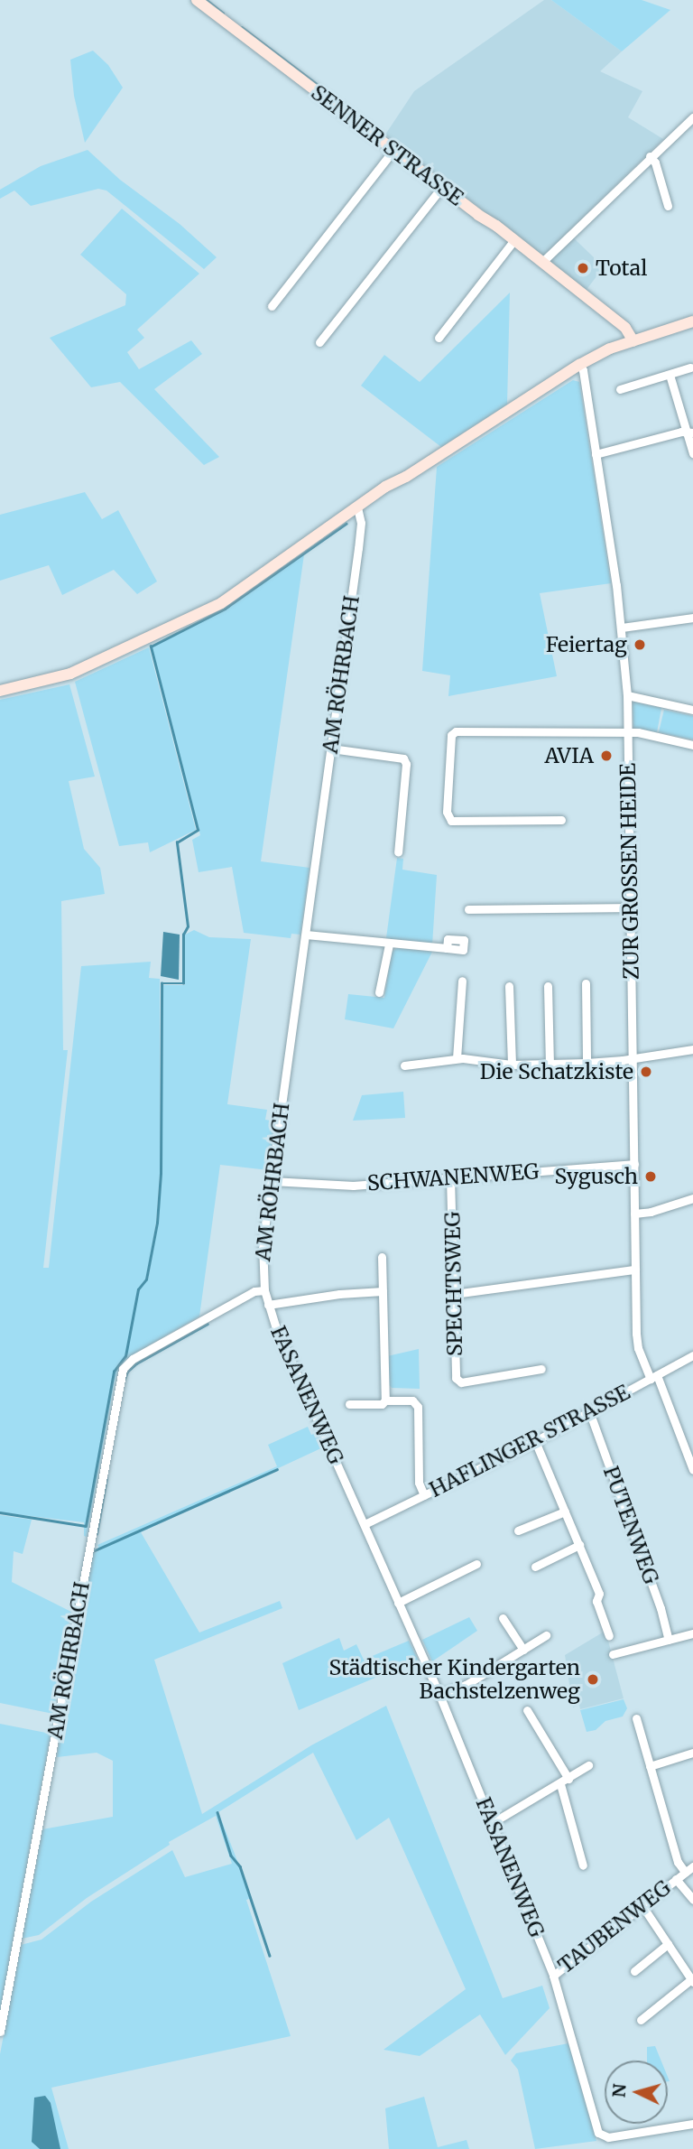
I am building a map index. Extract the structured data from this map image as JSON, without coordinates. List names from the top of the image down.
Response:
{
  "streets": {
    "main road": ["SENNER STRASSE"],
    "street": [
      "AM RÖHRBACH",
      "ZUR GROSSEN HEIDE",
      "SCHWANENWEG",
      "SPECHTSWEG",
      "FASANENWEG",
      "HAFLINGER STRASSE",
      "PUTENWEG",
      "TAUBENWEG"
    ]
  },
  "crossings": [
    ["AM RÖHRBACH", "SCHWANENWEG"],
    ["AM RÖHRBACH", "FASANENWEG"],
    ["ZUR GROSSEN HEIDE", "SCHWANENWEG"],
    ["ZUR GROSSEN HEIDE", "HAFLINGER STRASSE"],
    ["SCHWANENWEG", "SPECHTSWEG"],
    ["FASANENWEG", "HAFLINGER STRASSE"],
    ["FASANENWEG", "TAUBENWEG"],
    ["HAFLINGER STRASSE", "PUTENWEG"]
  ],
  "places": [
    "Total",
    "Feiertag",
    "AVIA",
    "Die Schatzkiste",
    "Sygusch",
    "Städtischer Kindergarten Bachstelzenweg"
  ],
  "north": "left"
}
